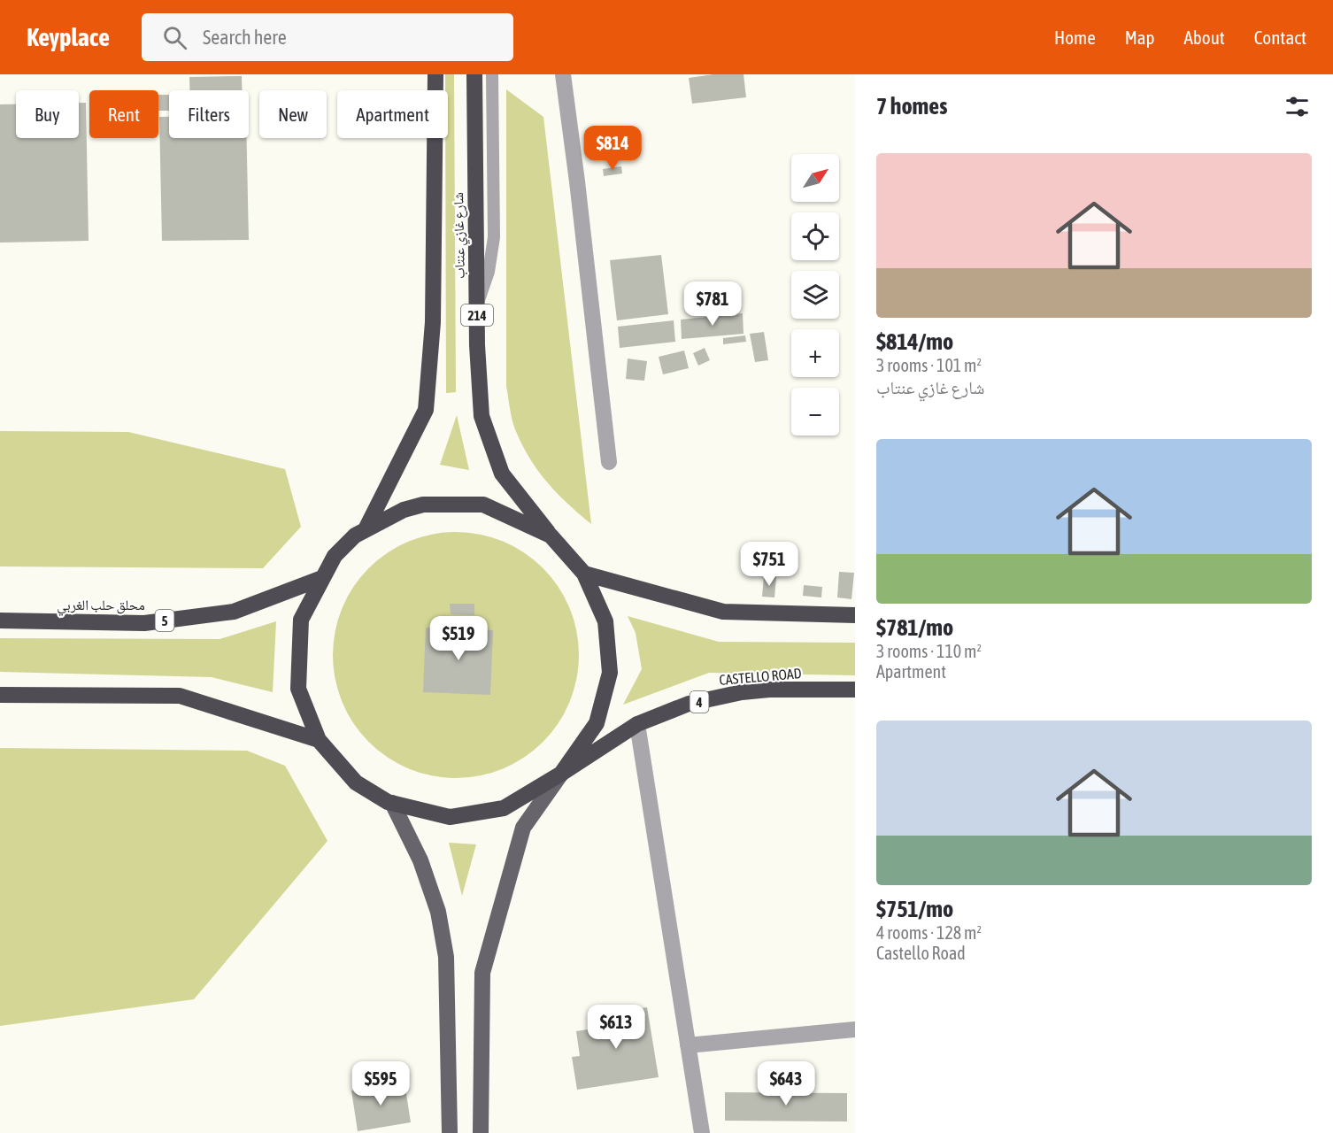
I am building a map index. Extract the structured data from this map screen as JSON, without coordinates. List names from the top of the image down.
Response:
{
  "streets": {
    "highway": [
      "شارع غازي عنتاب",
      "214",
      "محلق حلب الغربي",
      "5",
      "CASTELLO ROAD",
      "4"
    ]
  },
  "crossings": [
    ["شارع غازي عنتاب", "CASTELLO ROAD"]
  ],
  "north": "top right",
  "page": {
    "header": "Keyplace",
    "search": "Search here",
    "nav": [
      "Home",
      "Map",
      "About",
      "Contact"
    ],
    "heading": "7 homes",
    "chip": [
      "Buy",
      "Rent",
      "Filters",
      "New",
      "Apartment"
    ],
    "price": [
      "$814",
      "$781",
      "$751",
      "$519",
      "$613",
      "$595",
      "$643"
    ],
    "list": [
      {
        "name": "$814/mo",
        "note": "3 rooms · 101 m² · شارع غازي عنتاب"
      },
      {
        "name": "$781/mo",
        "note": "3 rooms · 110 m² · Apartment"
      },
      {
        "name": "$751/mo",
        "note": "4 rooms · 128 m² · Castello Road"
      }
    ],
    "map_buttons": ["+", "−"]
  }
}
